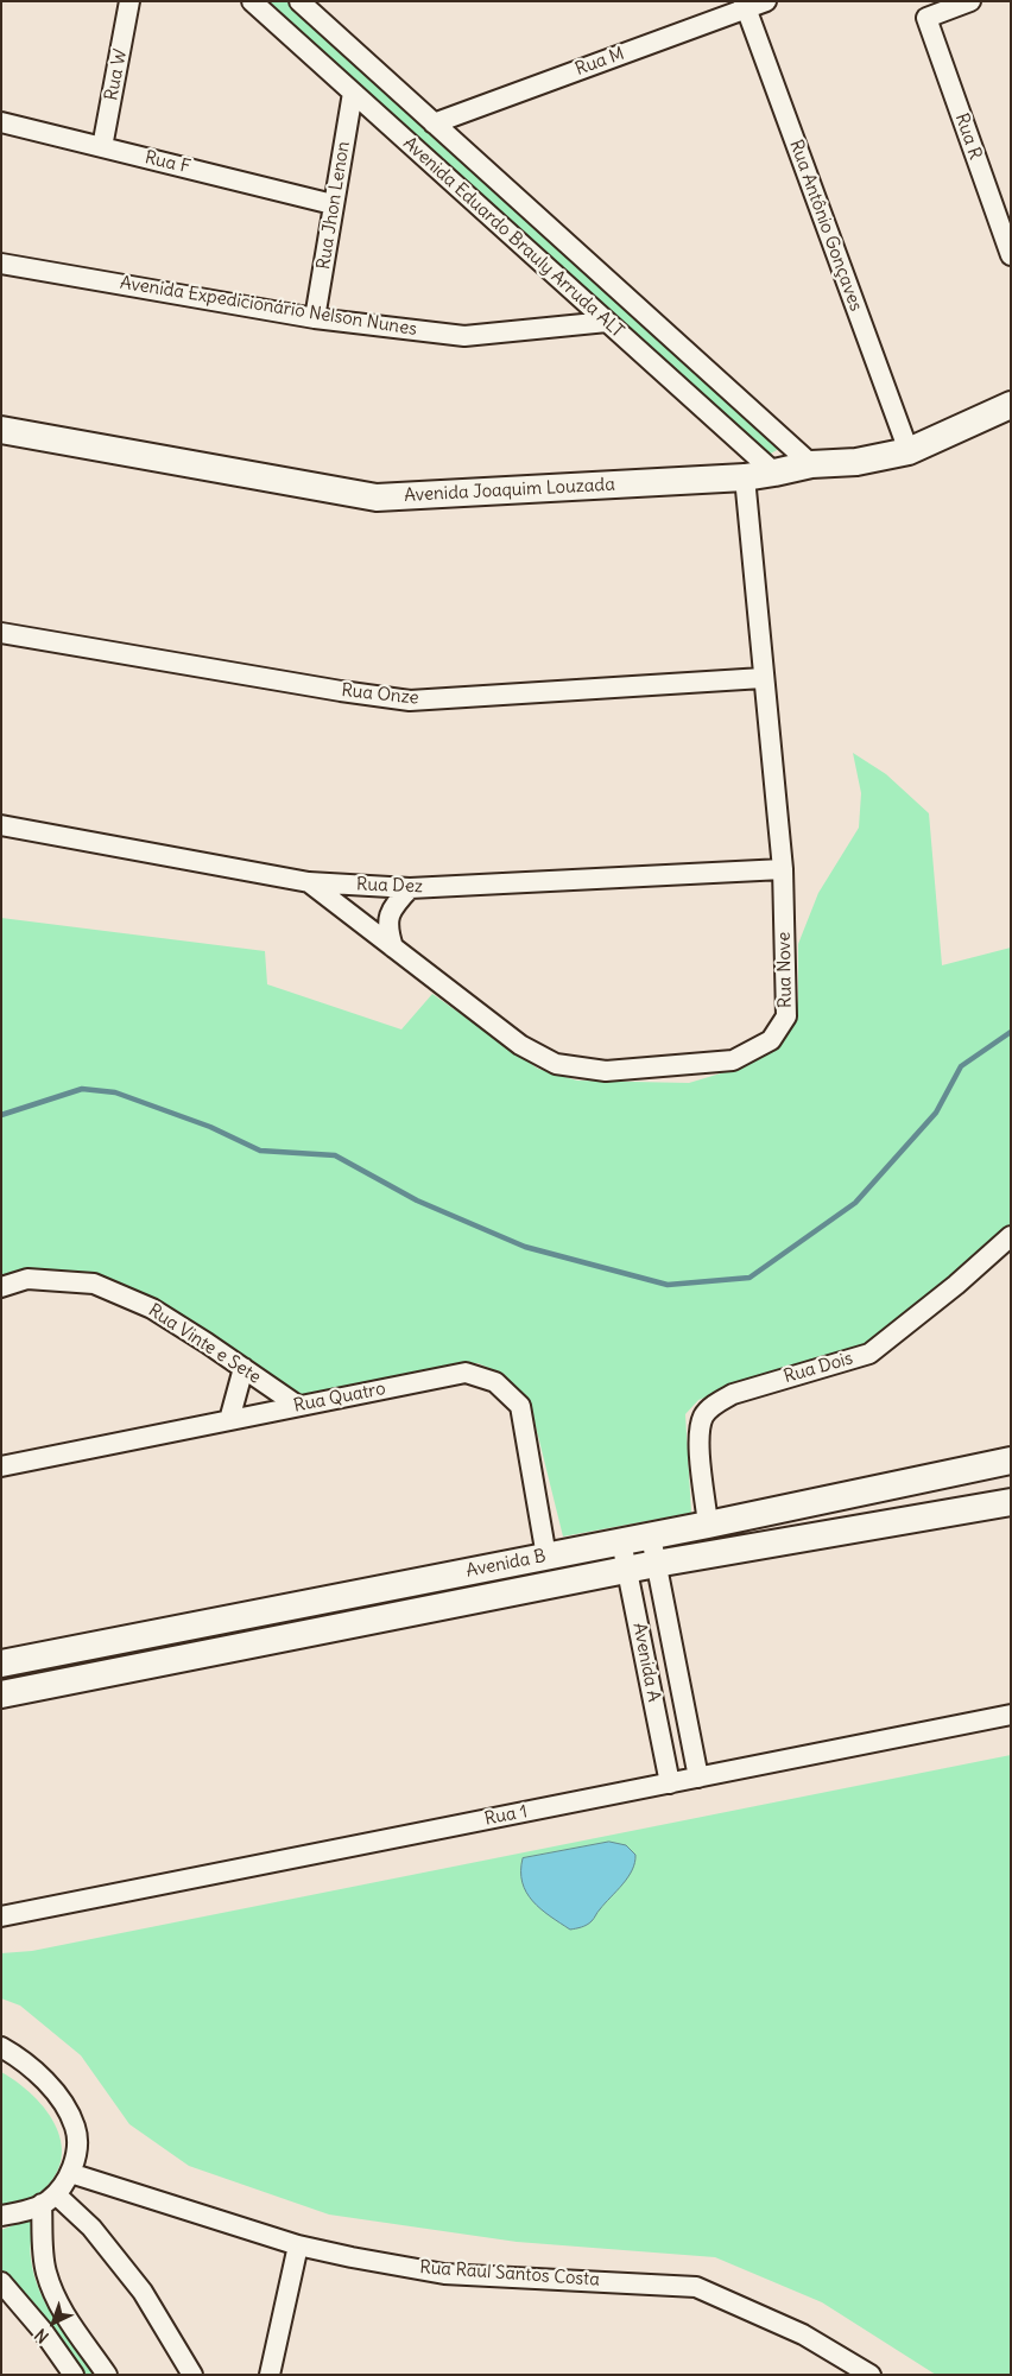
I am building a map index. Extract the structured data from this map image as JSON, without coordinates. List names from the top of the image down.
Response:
{
  "streets": {
    "street": [
      "Rua M",
      "Rua W",
      "Rua R",
      "Rua F",
      "Rua Jhon Lenon",
      "Rua Antônio Gonçaves",
      "Avenida Eduardo Brauly Arruda ALT",
      "Avenida Expedicionário Nelson Nunes",
      "Avenida Joaquim Louzada",
      "Rua Onze",
      "Rua Dez",
      "Rua Nove",
      "Rua Vinte e Sete",
      "Rua Dois",
      "Rua Quatro",
      "Avenida B",
      "Avenida A",
      "Rua 1",
      "Rua Raul Santos Costa"
    ]
  },
  "crossings": [
    ["Rua M", "Rua Antônio Gonçaves"],
    ["Rua M", "Avenida Eduardo Brauly Arruda ALT"],
    ["Rua W", "Rua F"],
    ["Rua F", "Rua Jhon Lenon"],
    ["Rua Jhon Lenon", "Avenida Eduardo Brauly Arruda ALT"],
    ["Rua Jhon Lenon", "Avenida Expedicionário Nelson Nunes"],
    ["Rua Antônio Gonçaves", "Avenida Joaquim Louzada"],
    ["Avenida Eduardo Brauly Arruda ALT", "Avenida Expedicionário Nelson Nunes"],
    ["Avenida Eduardo Brauly Arruda ALT", "Avenida Joaquim Louzada"],
    ["Avenida Joaquim Louzada", "Rua Nove"],
    ["Rua Onze", "Rua Nove"],
    ["Rua Dez", "Rua Nove"],
    ["Rua Vinte e Sete", "Rua Quatro"],
    ["Rua Dois", "Avenida B"],
    ["Rua Quatro", "Avenida B"],
    ["Avenida B", "Avenida A"],
    ["Avenida A", "Rua 1"]
  ],
  "north": "bottom left"
}
